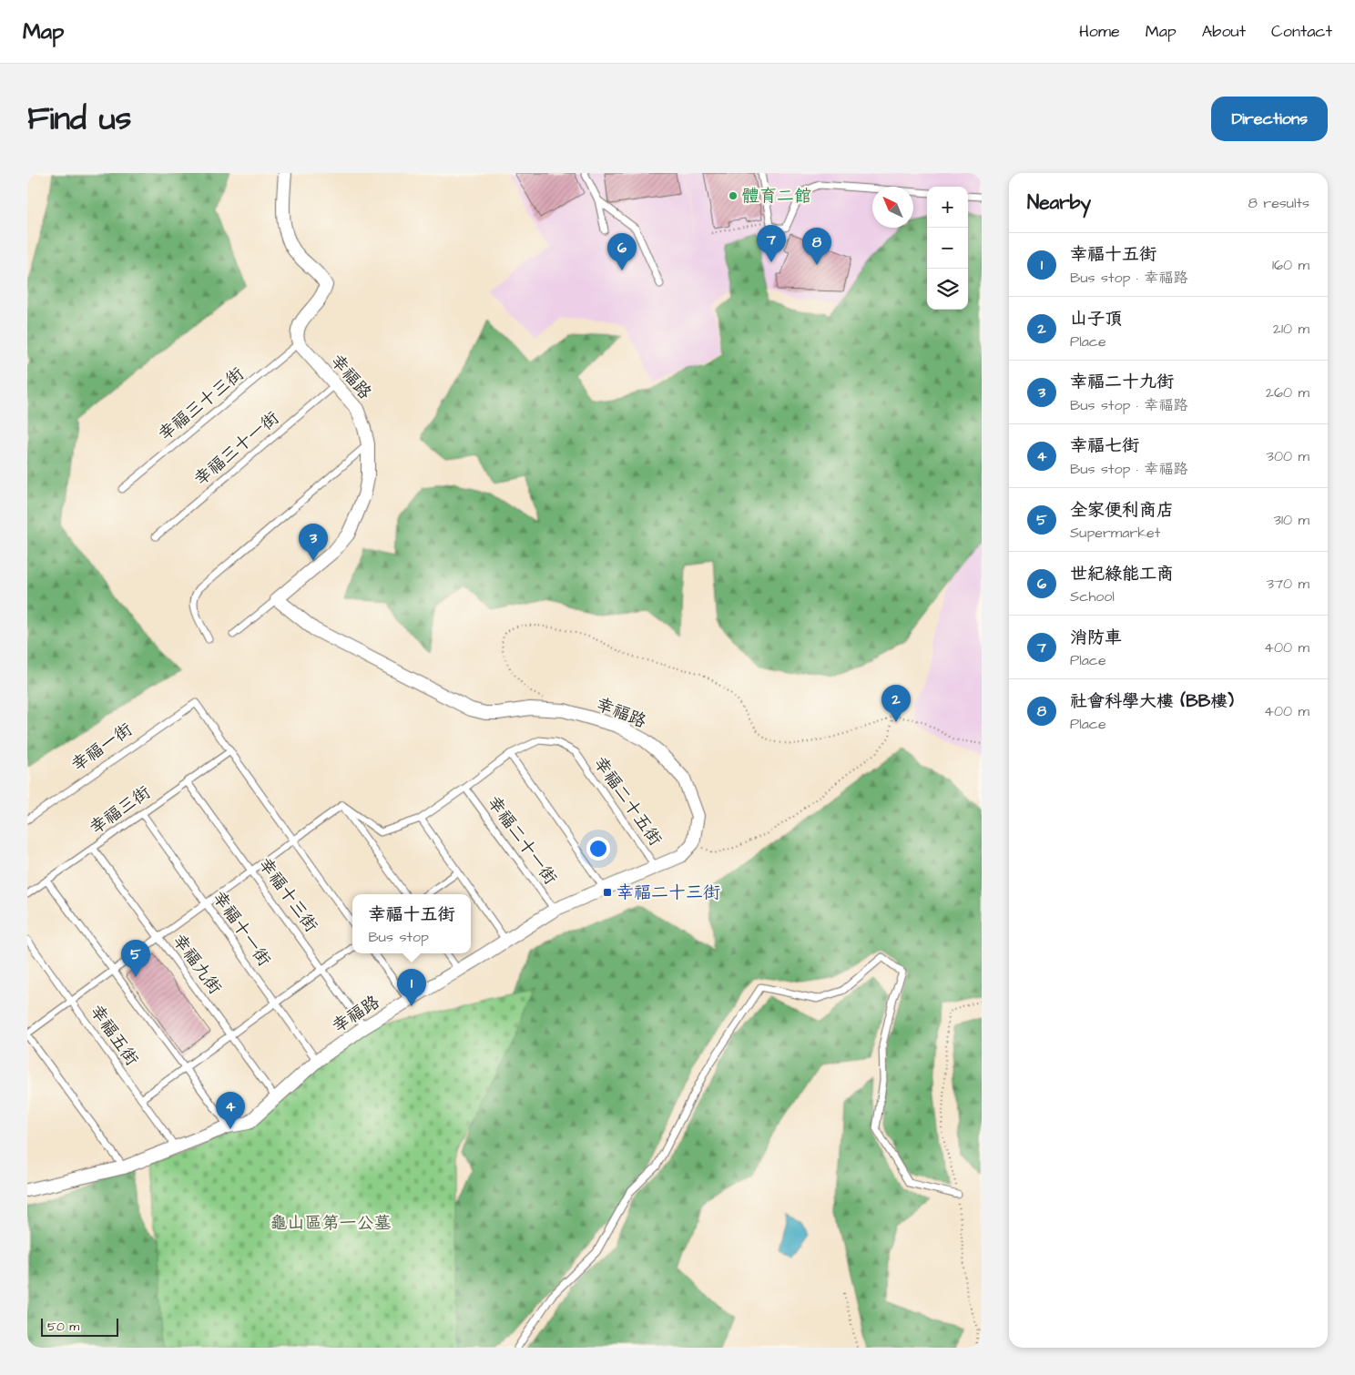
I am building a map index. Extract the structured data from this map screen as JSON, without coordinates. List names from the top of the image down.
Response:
{
  "streets": {
    "street": ["幸福路"],
    "lane": [
      "幸福三十三街",
      "幸福三十一街",
      "幸福一街",
      "幸福二十五街",
      "幸福三街",
      "幸福二十一街",
      "幸福十三街",
      "幸福十一街",
      "幸福九街",
      "幸福五街"
    ]
  },
  "crossings": [
    ["幸福路", "幸福三十三街"],
    ["幸福路", "幸福三十一街"],
    ["幸福路", "幸福二十五街"],
    ["幸福路", "幸福二十一街"],
    ["幸福路", "幸福十三街"],
    ["幸福路", "幸福十一街"],
    ["幸福路", "幸福九街"],
    ["幸福路", "幸福五街"],
    ["幸福一街", "幸福三街"],
    ["幸福三街", "幸福十三街"],
    ["幸福三街", "幸福十一街"],
    ["幸福三街", "幸福九街"]
  ],
  "parks": ["龜山區第一公墓"],
  "places": {
    "other": ["體育二館"],
    "transit": ["幸福二十三街"]
  },
  "scale_bar": "50 m",
  "north": "top left",
  "page": {
    "header": "Map",
    "nav": [
      "Home",
      "Map",
      "About",
      "Contact"
    ],
    "title": "Find us",
    "buttons": "Directions",
    "heading": ["Nearby", "8 results"],
    "map_buttons": ["+", "−"],
    "pins": [
      "7",
      "8",
      "6",
      "3",
      "2",
      "5",
      "1",
      "4"
    ],
    "list": [
      {
        "mark": "1",
        "name": "幸福十五街",
        "note": "Bus stop · 幸福路",
        "value": "160 m"
      },
      {
        "mark": "2",
        "name": "山子頂",
        "note": "Place",
        "value": "210 m"
      },
      {
        "mark": "3",
        "name": "幸福二十九街",
        "note": "Bus stop · 幸福路",
        "value": "260 m"
      },
      {
        "mark": "4",
        "name": "幸福七街",
        "note": "Bus stop · 幸福路",
        "value": "300 m"
      },
      {
        "mark": "5",
        "name": "全家便利商店",
        "note": "Supermarket",
        "value": "310 m"
      },
      {
        "mark": "6",
        "name": "世紀綠能工商",
        "note": "School",
        "value": "370 m"
      },
      {
        "mark": "7",
        "name": "消防車",
        "note": "Place",
        "value": "400 m"
      },
      {
        "mark": "8",
        "name": "社會科學大樓 (BB樓)",
        "note": "Place",
        "value": "400 m"
      }
    ],
    "popup": ["幸福十五街", "Bus stop"],
    "scale": "50 m"
  }
}
